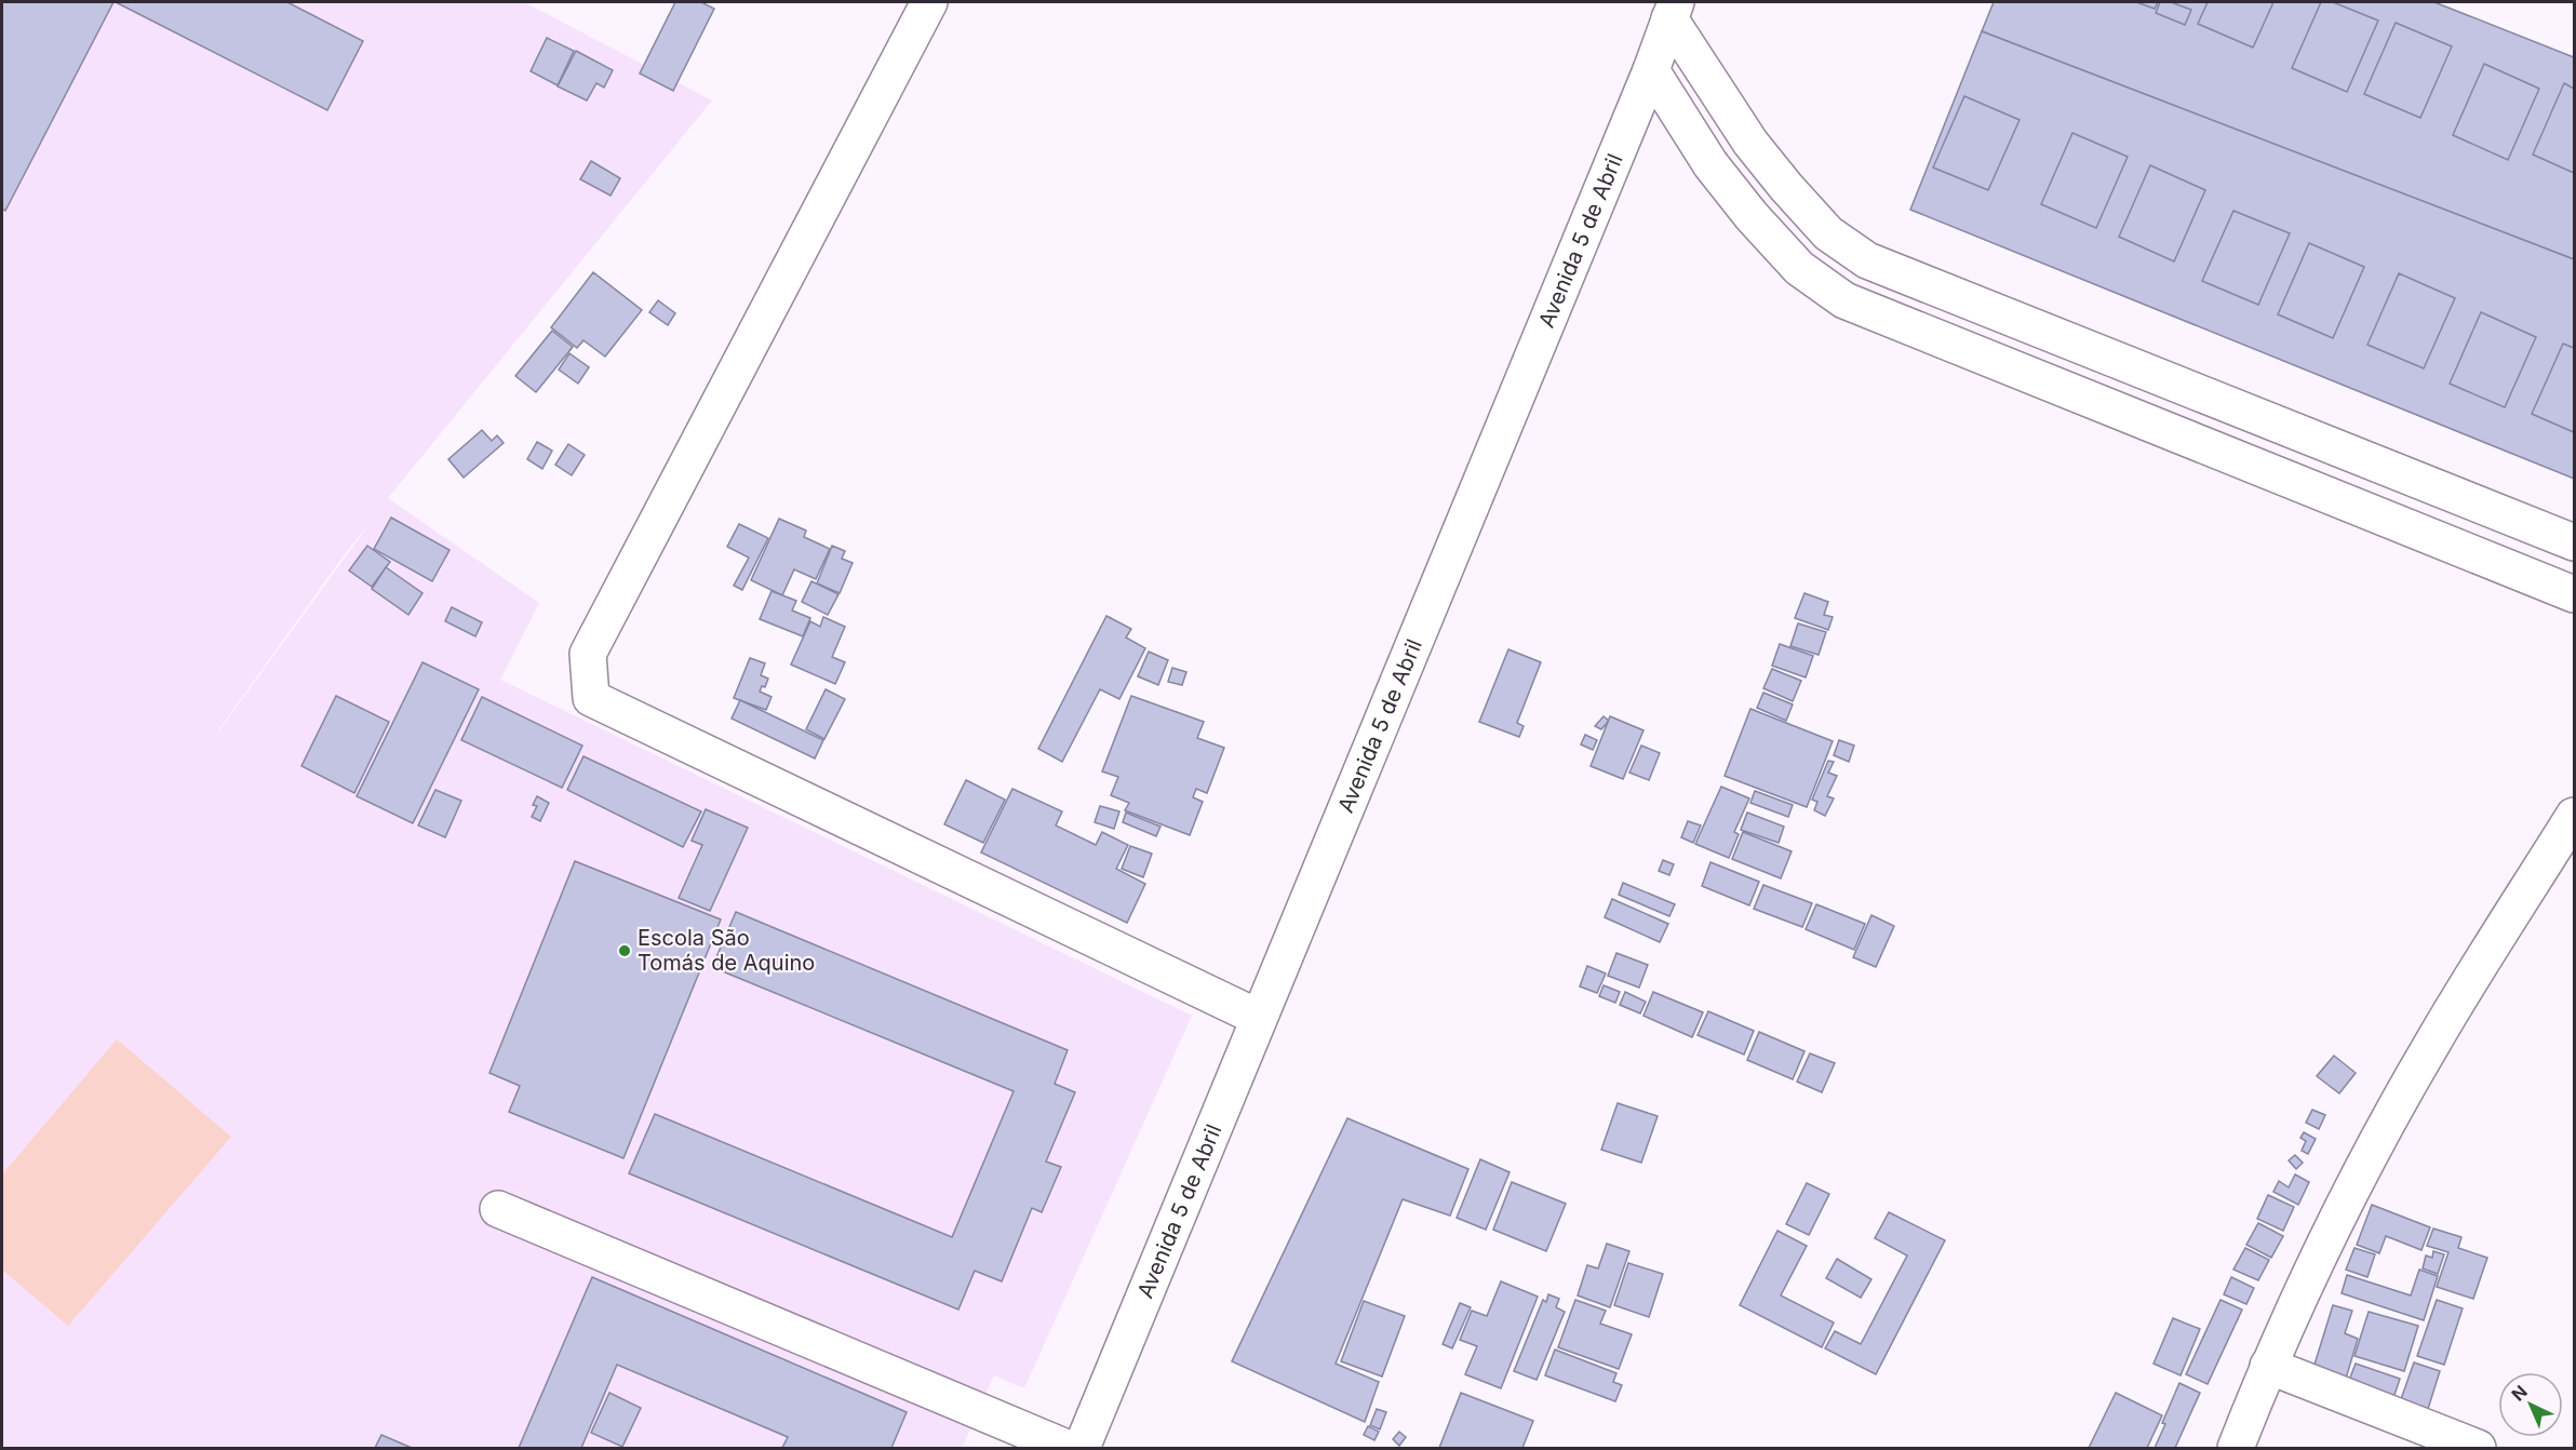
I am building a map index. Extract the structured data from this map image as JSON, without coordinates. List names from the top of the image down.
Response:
{
  "streets": {
    "street": ["Avenida 5 de Abril"]
  },
  "places": ["Escola São Tomás de Aquino"],
  "north": "top left"
}
